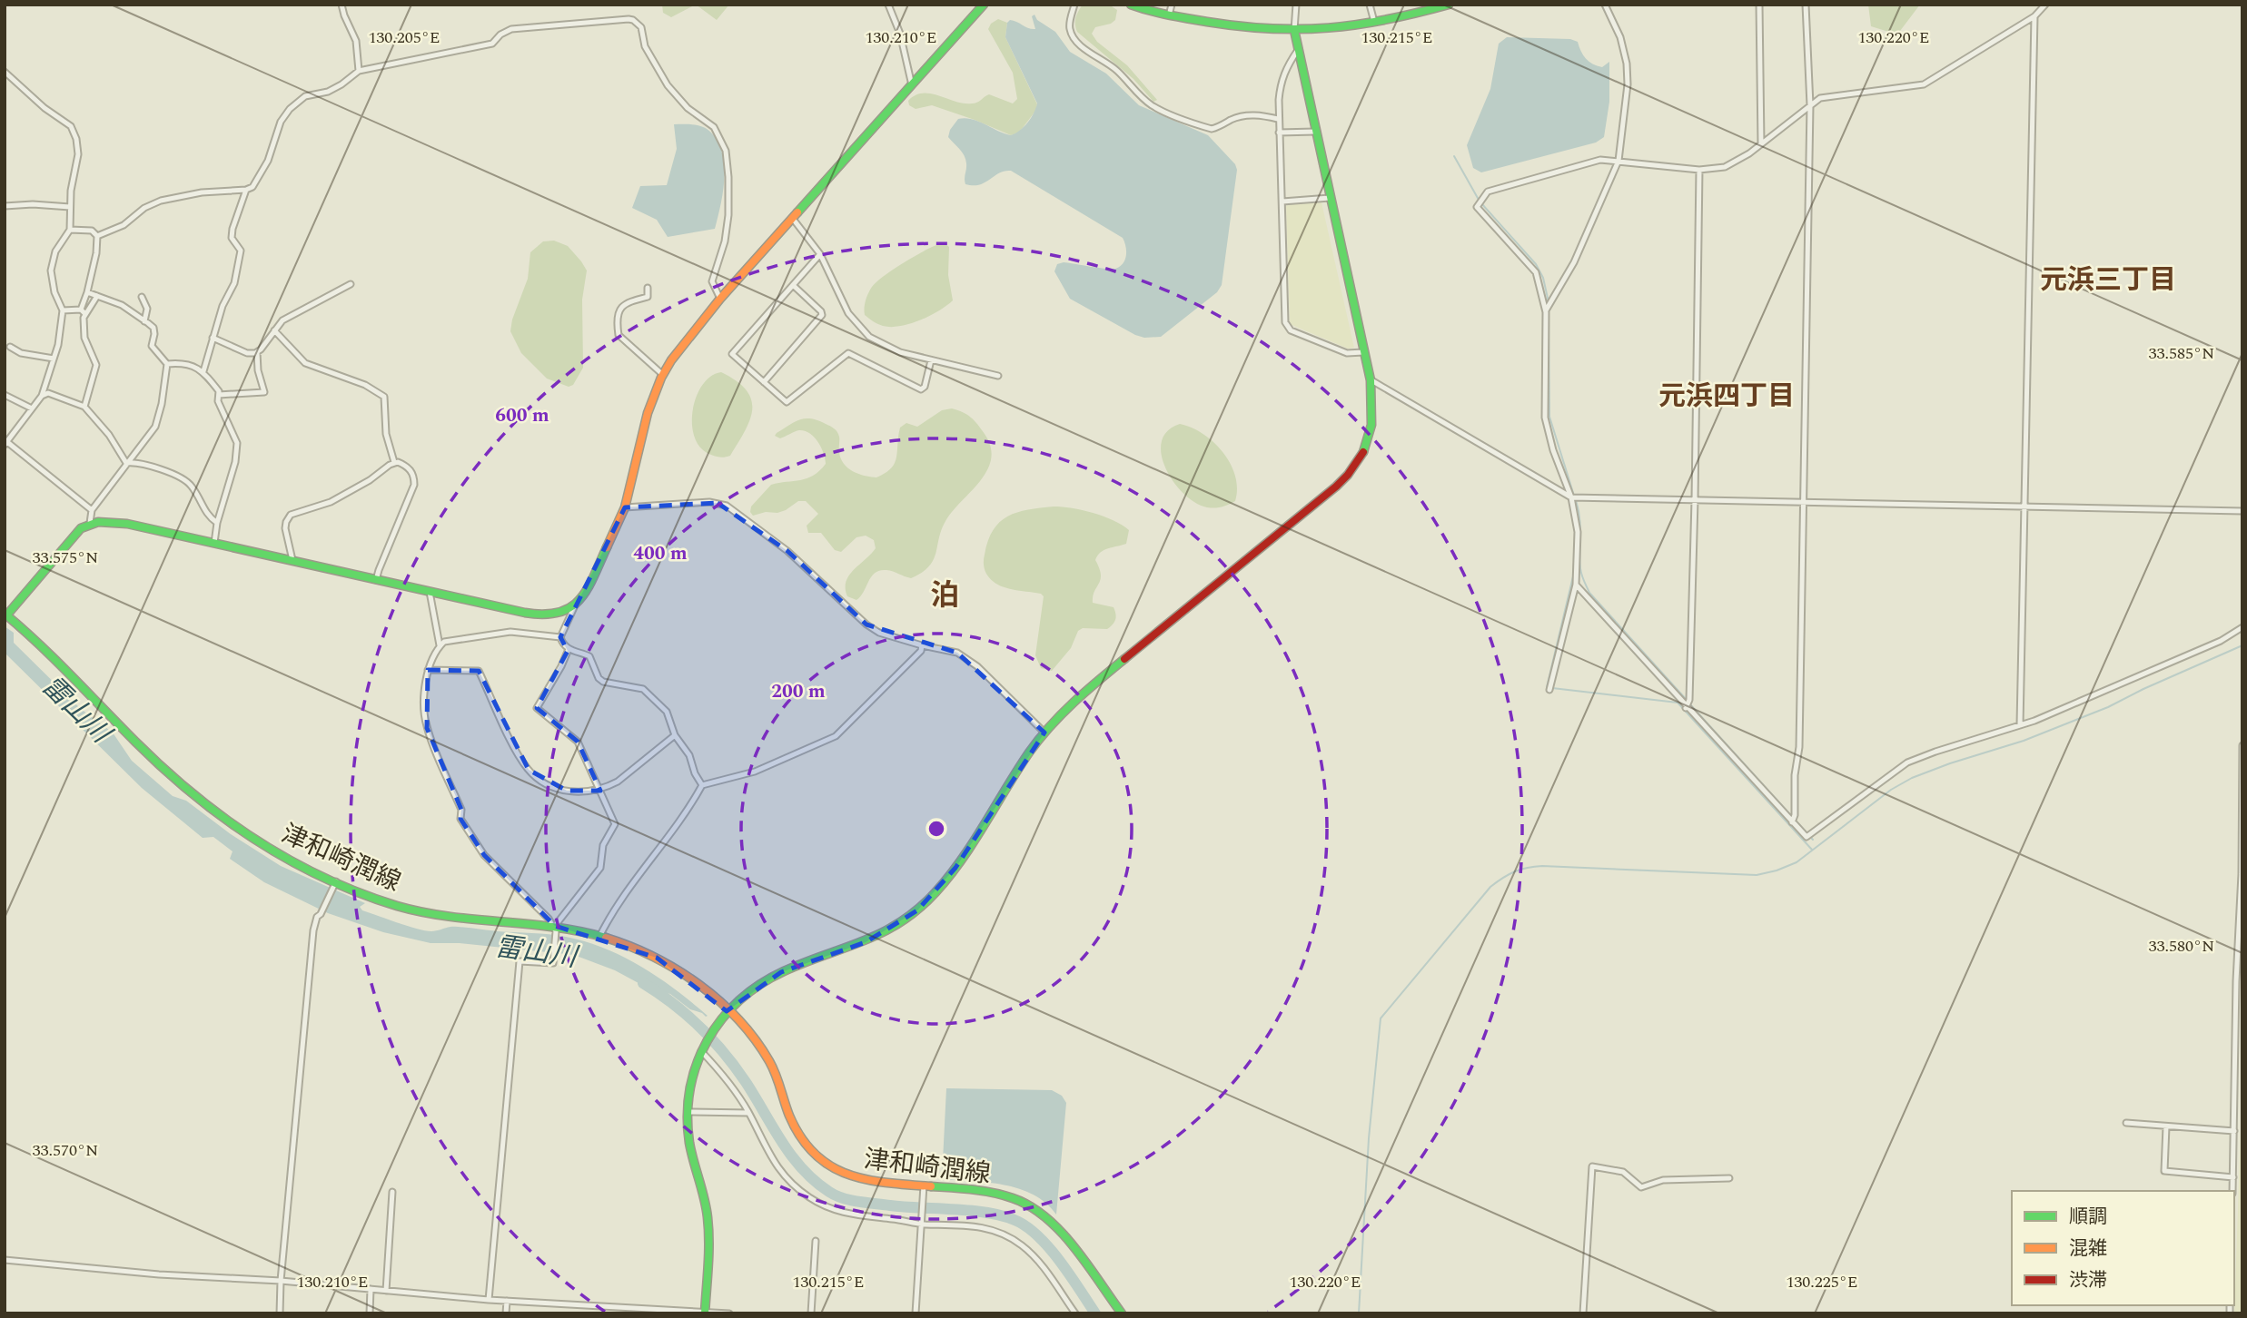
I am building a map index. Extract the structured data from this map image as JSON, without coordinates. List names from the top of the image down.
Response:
{
  "streets": {
    "street": ["津和崎潤線"]
  },
  "districts": ["元浜三丁目", "元浜四丁目", "泊"],
  "water": ["雷山川"],
  "legend": ["順調", "混雑", "渋滞"],
  "coordinates": [
    "130.210°E",
    "130.215°E",
    "130.205°E",
    "130.220°E",
    "33.585°N",
    "33.575°N",
    "33.580°N",
    "33.570°N",
    "130.225°E"
  ],
  "rings": ["600 m", "400 m", "200 m"]
}
